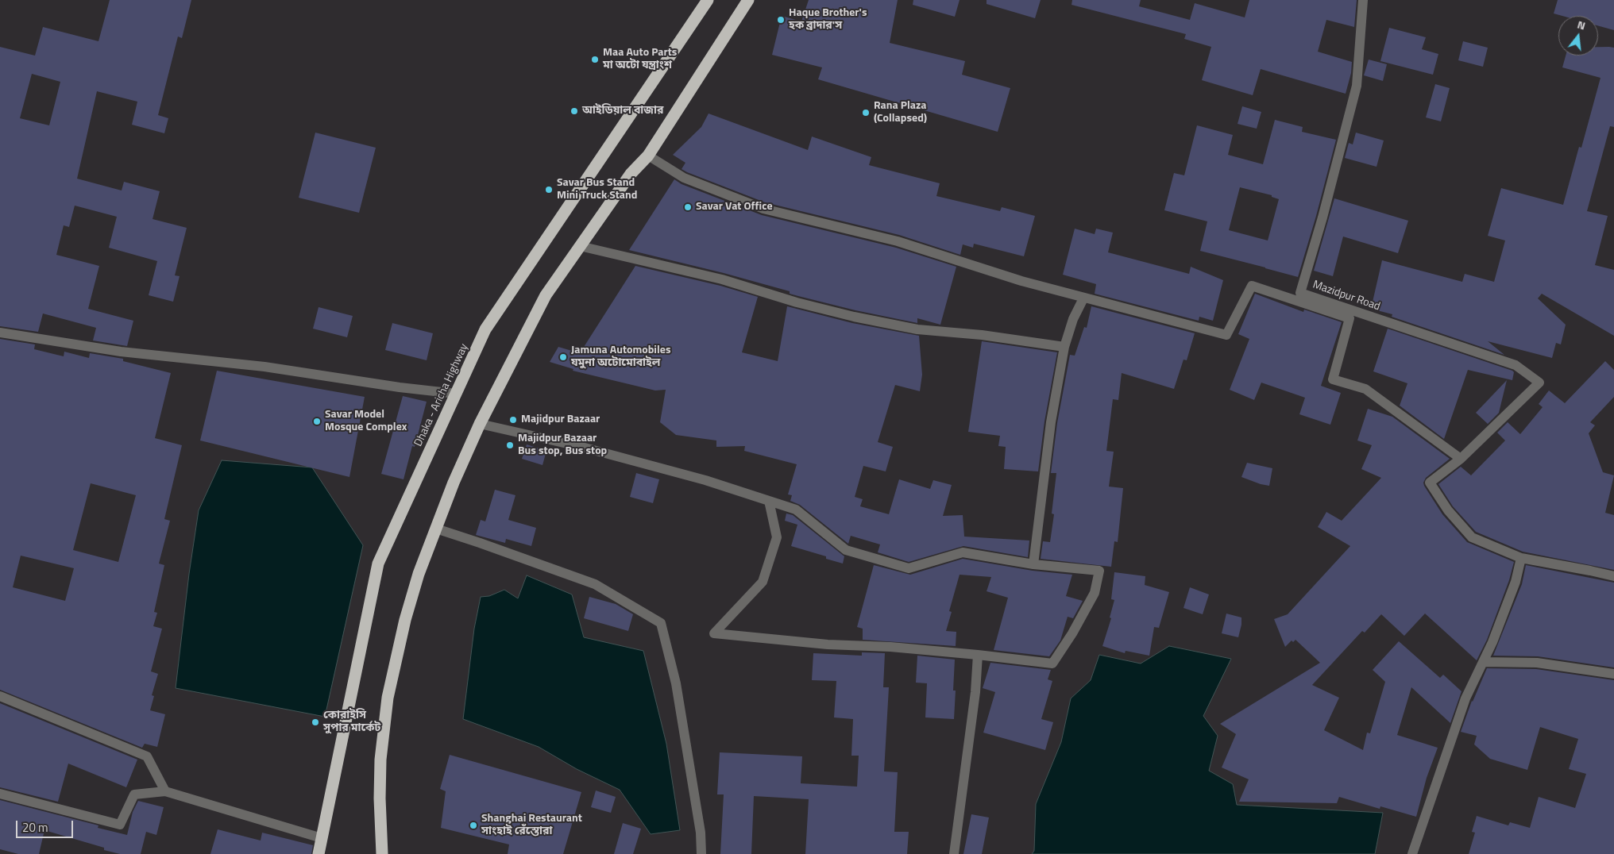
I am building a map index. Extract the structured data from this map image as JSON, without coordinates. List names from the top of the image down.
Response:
{
  "streets": {
    "highway": ["Dhaka - Aricha Highway"],
    "street": ["Mazidpur Road"]
  },
  "places": [
    "Haque Brother's হক ব্রাদার'স",
    "Maa Auto Parts মা অটো যন্ত্রাংশ",
    "আইডিয়াল বাজার",
    "Rana Plaza (Collapsed)",
    "Savar Bus Stand Mini Truck Stand",
    "Savar Vat Office",
    "Jamuna Automobiles যমুনা অটোমোবাইল",
    "Majidpur Bazaar",
    "Savar Model Mosque Complex",
    "Majidpur Bazaar Bus stop, Bus stop",
    "কোরাইসি সুপার মার্কেট",
    "Shanghai Restaurant সাংহাই রেঁস্তোরা"
  ],
  "scale_bar": "20 m",
  "north": "top"
}
